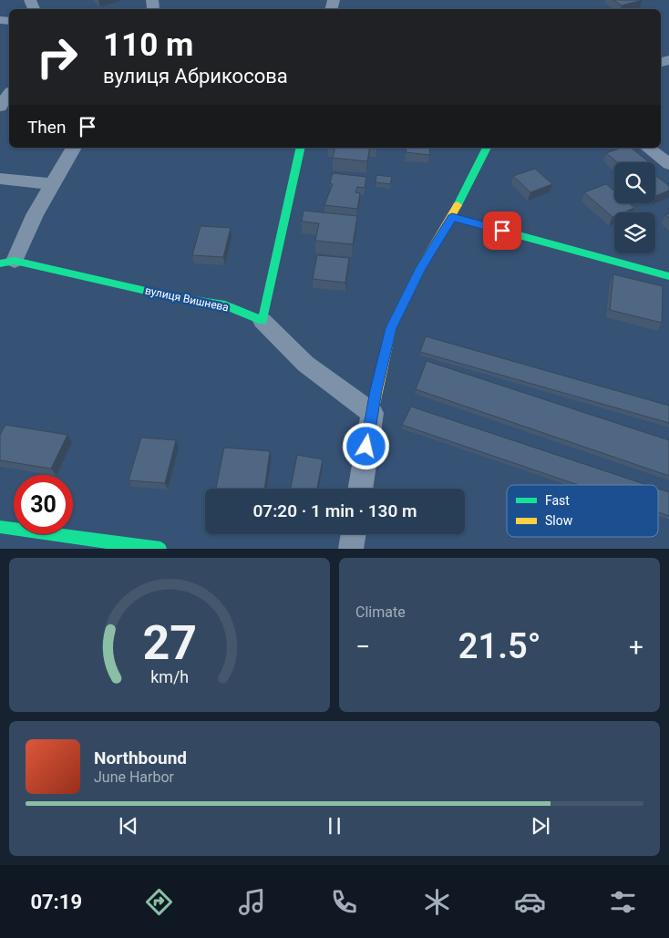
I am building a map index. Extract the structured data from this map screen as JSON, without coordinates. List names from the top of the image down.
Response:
{
  "streets": {
    "street": ["вулиця Вишнева"]
  },
  "legend": ["Fast", "Slow"],
  "page": {
    "turn": ["110 m", "вулиця Абрикосова"],
    "then": "Then",
    "limit": "30",
    "trip": "07:20 · 1 min · 130 m",
    "tile": "Climate",
    "heat": ["−", "21.5°", "+"],
    "song": ["Northbound", "June Harbor"],
    "tabs": "07:19",
    "gauge": ["27", "km/h"]
  }
}
